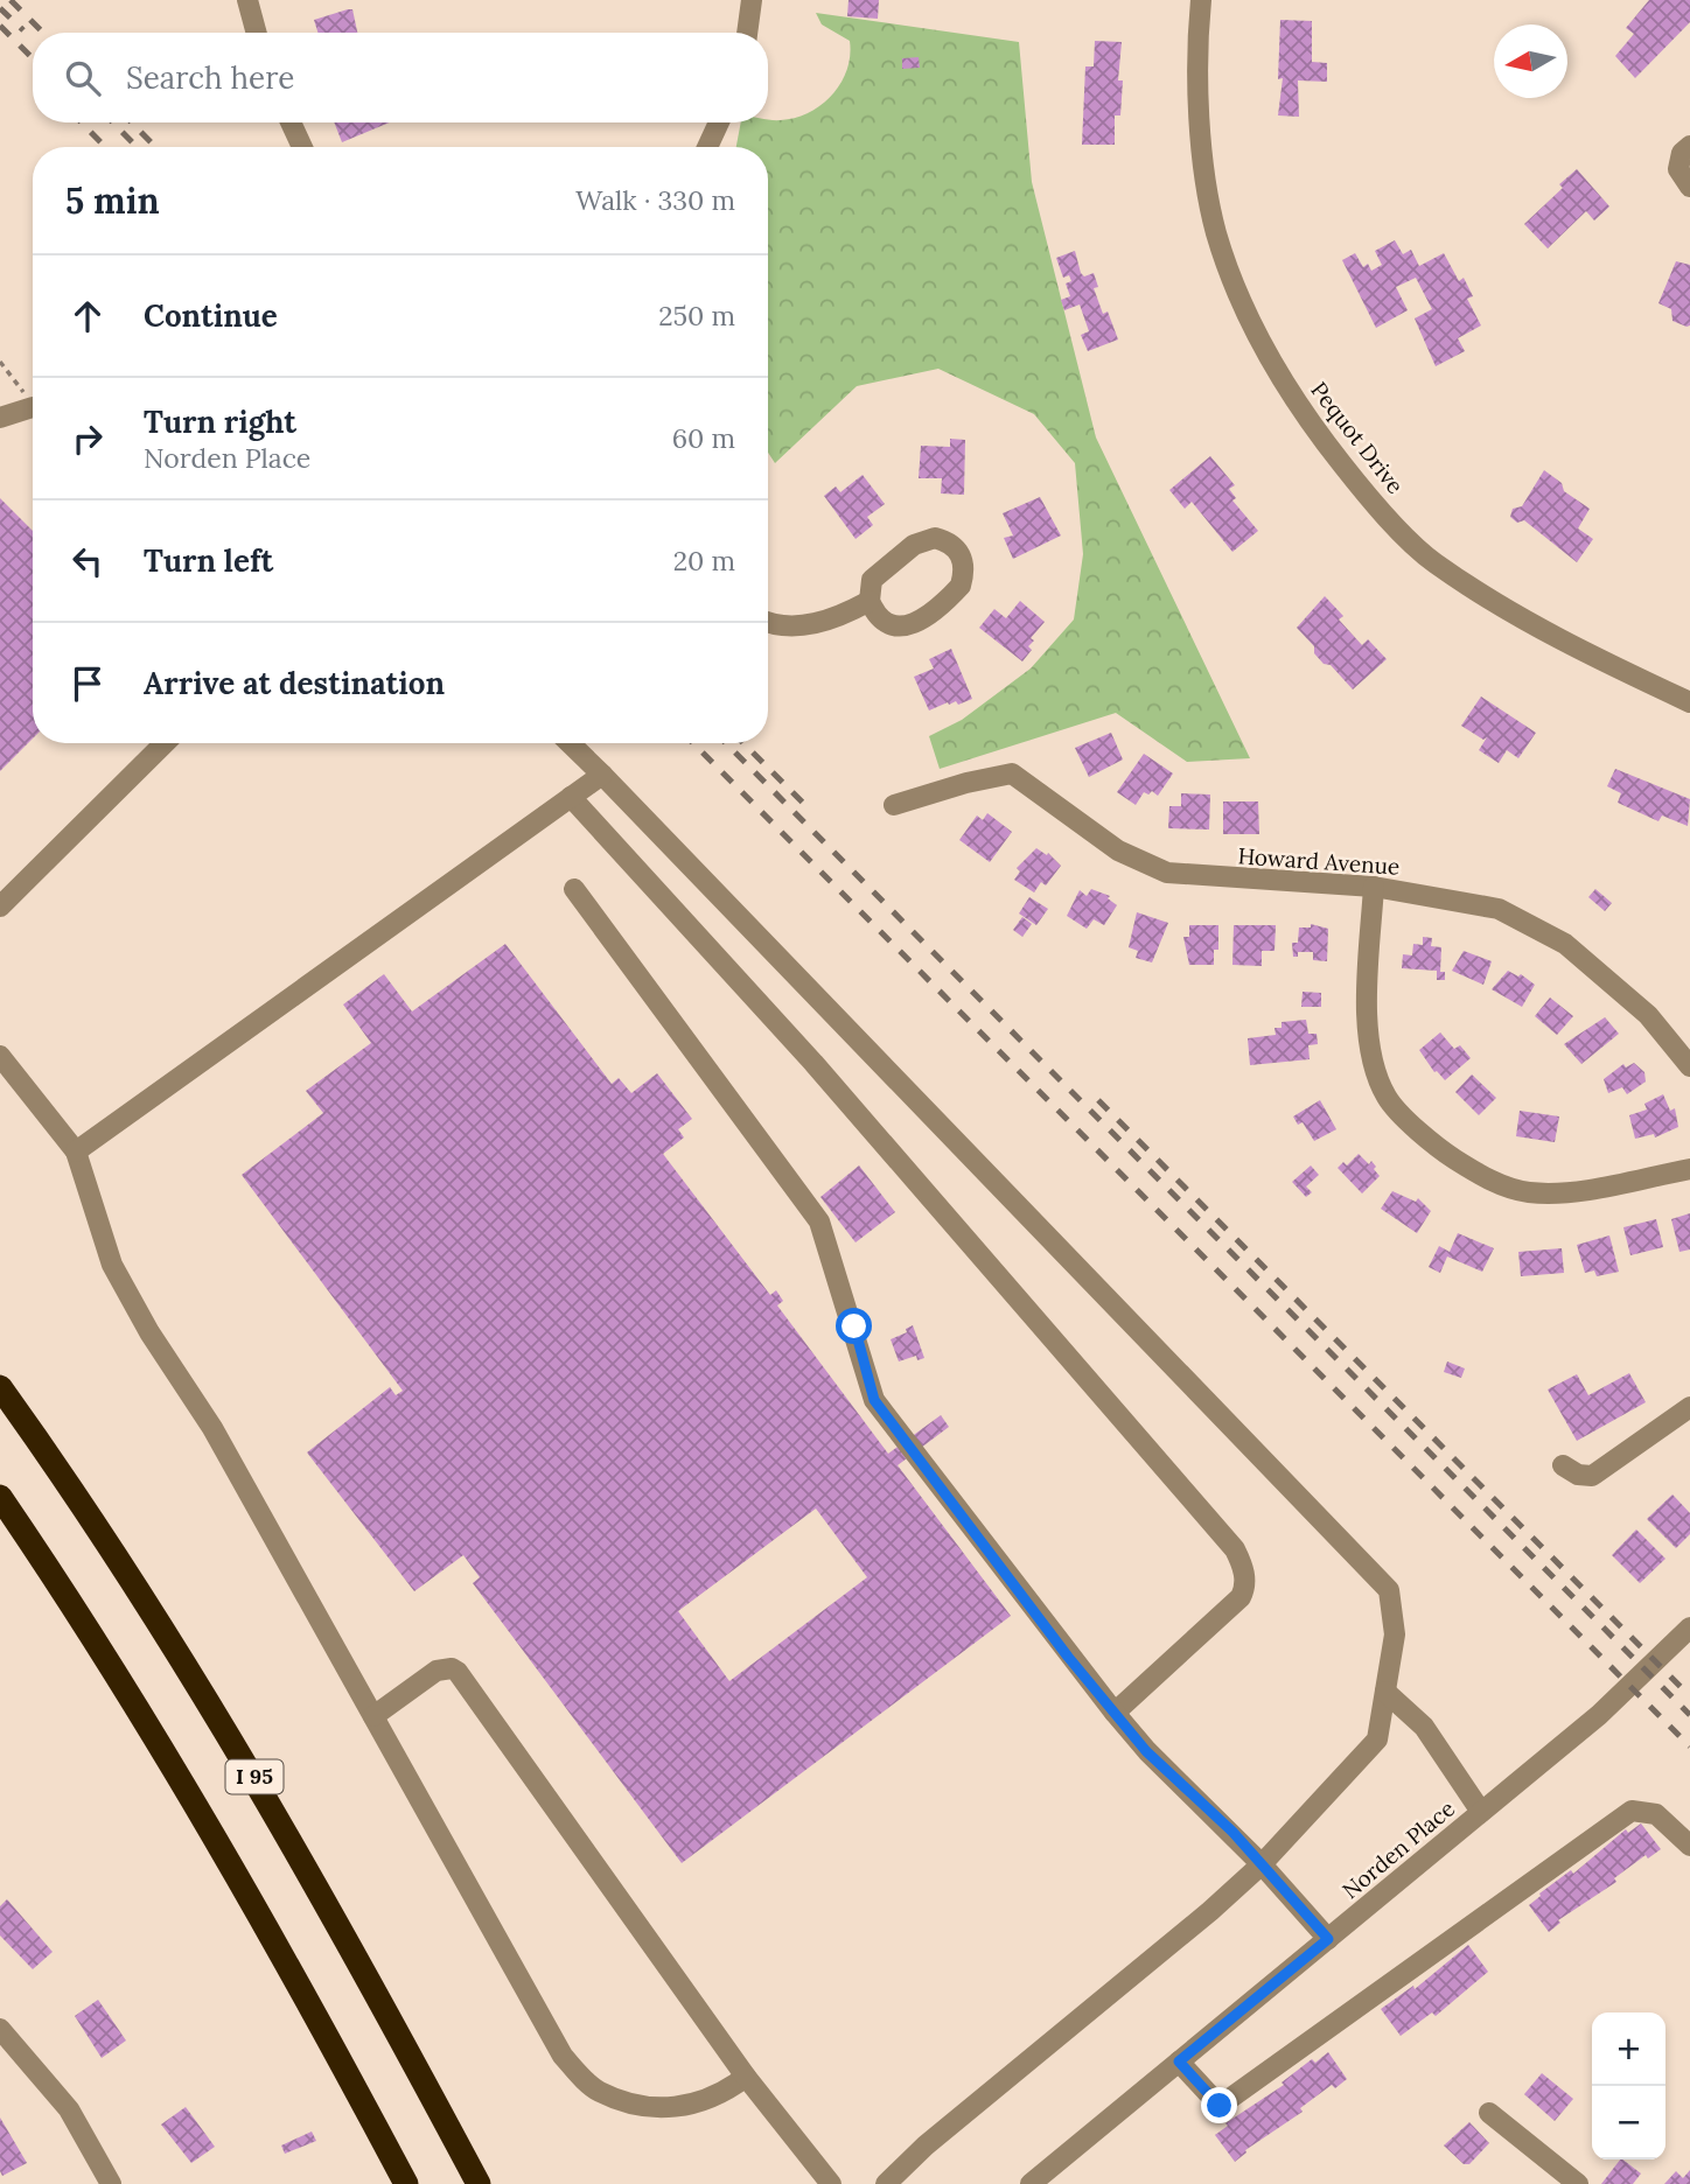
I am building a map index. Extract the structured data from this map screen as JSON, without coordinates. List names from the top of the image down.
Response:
{
  "streets": {
    "highway": ["I 95"],
    "street": ["Pequot Drive", "Howard Avenue", "Norden Place"]
  },
  "north": "left",
  "page": {
    "search": "Search here",
    "heading": ["5 min", "Walk · 330 m"],
    "list": [
      ["Continue", "250 m"],
      ["Turn right", "Norden Place", "60 m"],
      ["Turn left", "20 m"],
      "Arrive at destination"
    ],
    "map_buttons": ["+", "−"]
  }
}
